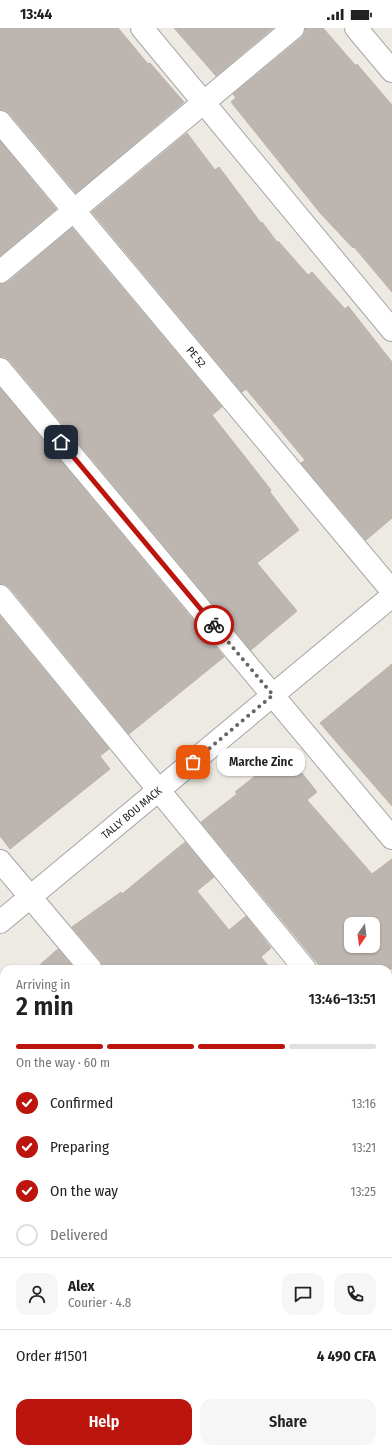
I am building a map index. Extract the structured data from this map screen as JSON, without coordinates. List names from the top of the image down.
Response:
{
  "streets": {
    "street": ["PE 52", "TALLY BOU MACK"]
  },
  "places": ["Marche Zinc"],
  "north": "bottom",
  "page": {
    "status": "13:44",
    "bubble": "Marche Zinc",
    "heading": ["2 min", "Arriving in", "13:46–13:51"],
    "panel": [
      "Alex",
      "Courier · 4.8",
      "Order #1501",
      "4 490 CFA"
    ],
    "bar": "On the way · 60 m",
    "list": [
      ["Confirmed", "13:16"],
      ["Preparing", "13:21"],
      ["On the way", "13:25"],
      "Delivered"
    ],
    "buttons": ["Help", "Share"]
  }
}
